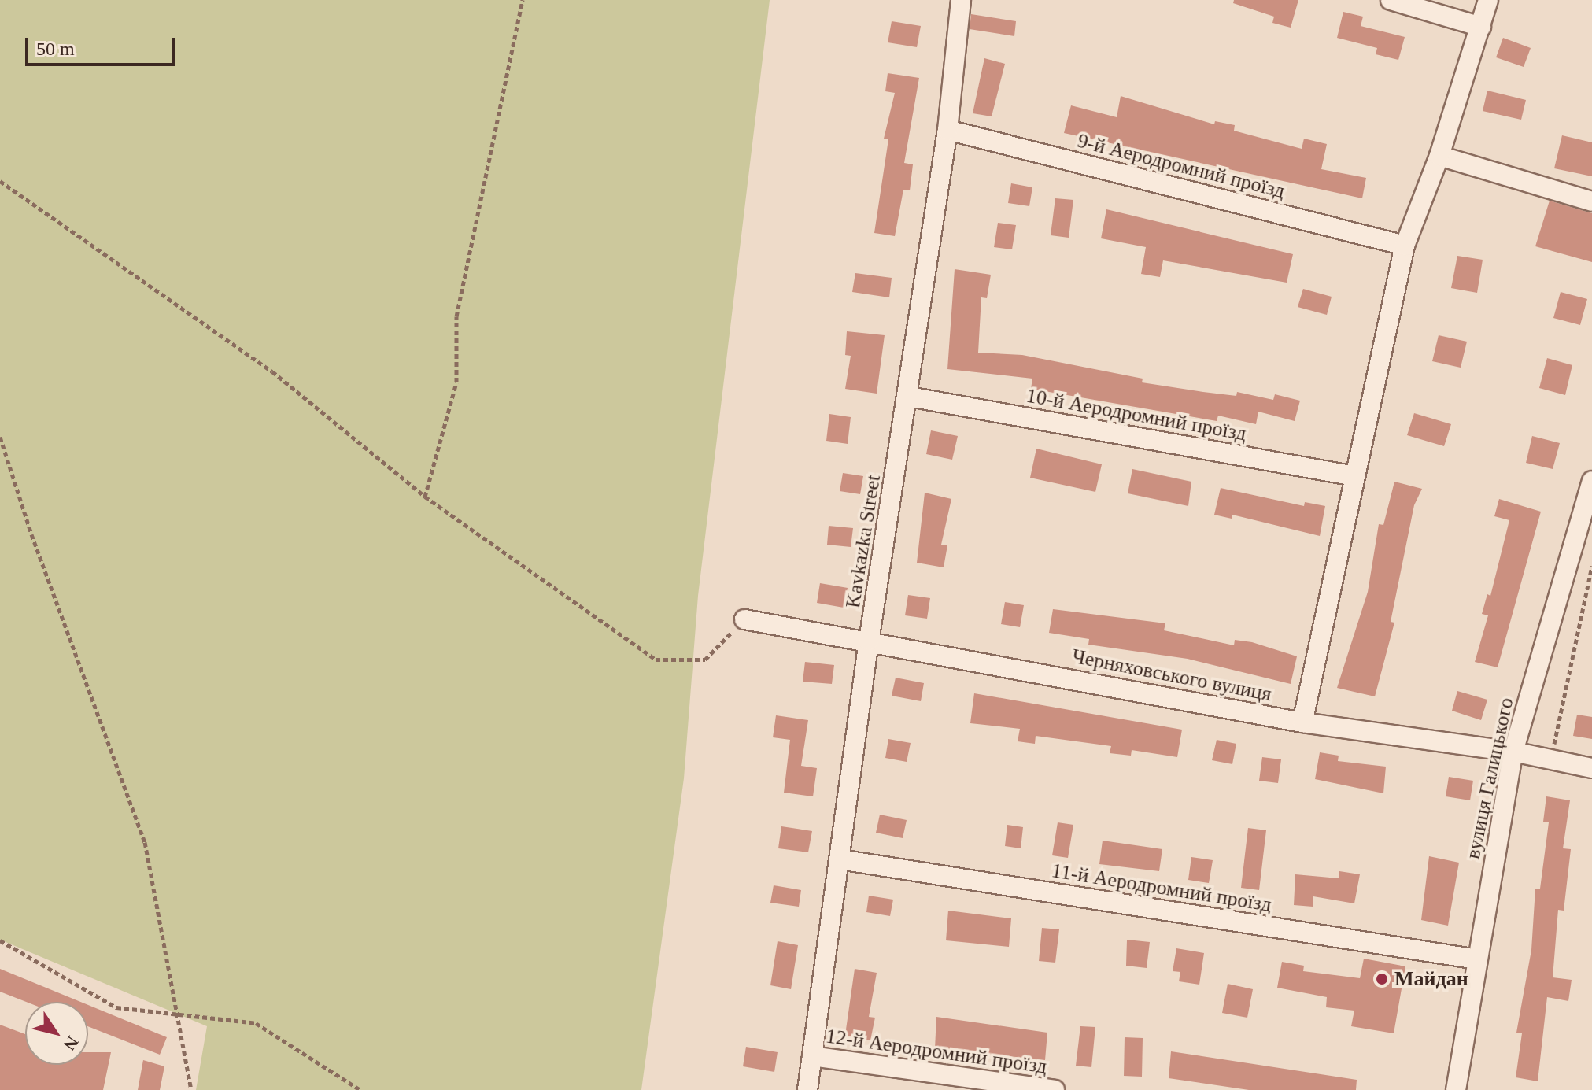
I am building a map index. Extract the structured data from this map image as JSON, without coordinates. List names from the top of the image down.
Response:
{
  "streets": {
    "street": [
      "9-й Аеродромний проїзд",
      "10-й Аеродромний проїзд",
      "Kavkazka Street",
      "Черняховського вулиця",
      "вулиця Галицького",
      "11-й Аеродромний проїзд",
      "12-й Аеродромний проїзд"
    ]
  },
  "crossings": [
    ["9-й Аеродромний проїзд", "Kavkazka Street"],
    ["10-й Аеродромний проїзд", "Kavkazka Street"],
    ["Kavkazka Street", "Черняховського вулиця"],
    ["Kavkazka Street", "11-й Аеродромний проїзд"],
    ["Kavkazka Street", "12-й Аеродромний проїзд"],
    ["Черняховського вулиця", "вулиця Галицького"],
    ["вулиця Галицького", "11-й Аеродромний проїзд"]
  ],
  "places": ["Майдан"],
  "scale_bar": "50 m",
  "north": "bottom right"
}
